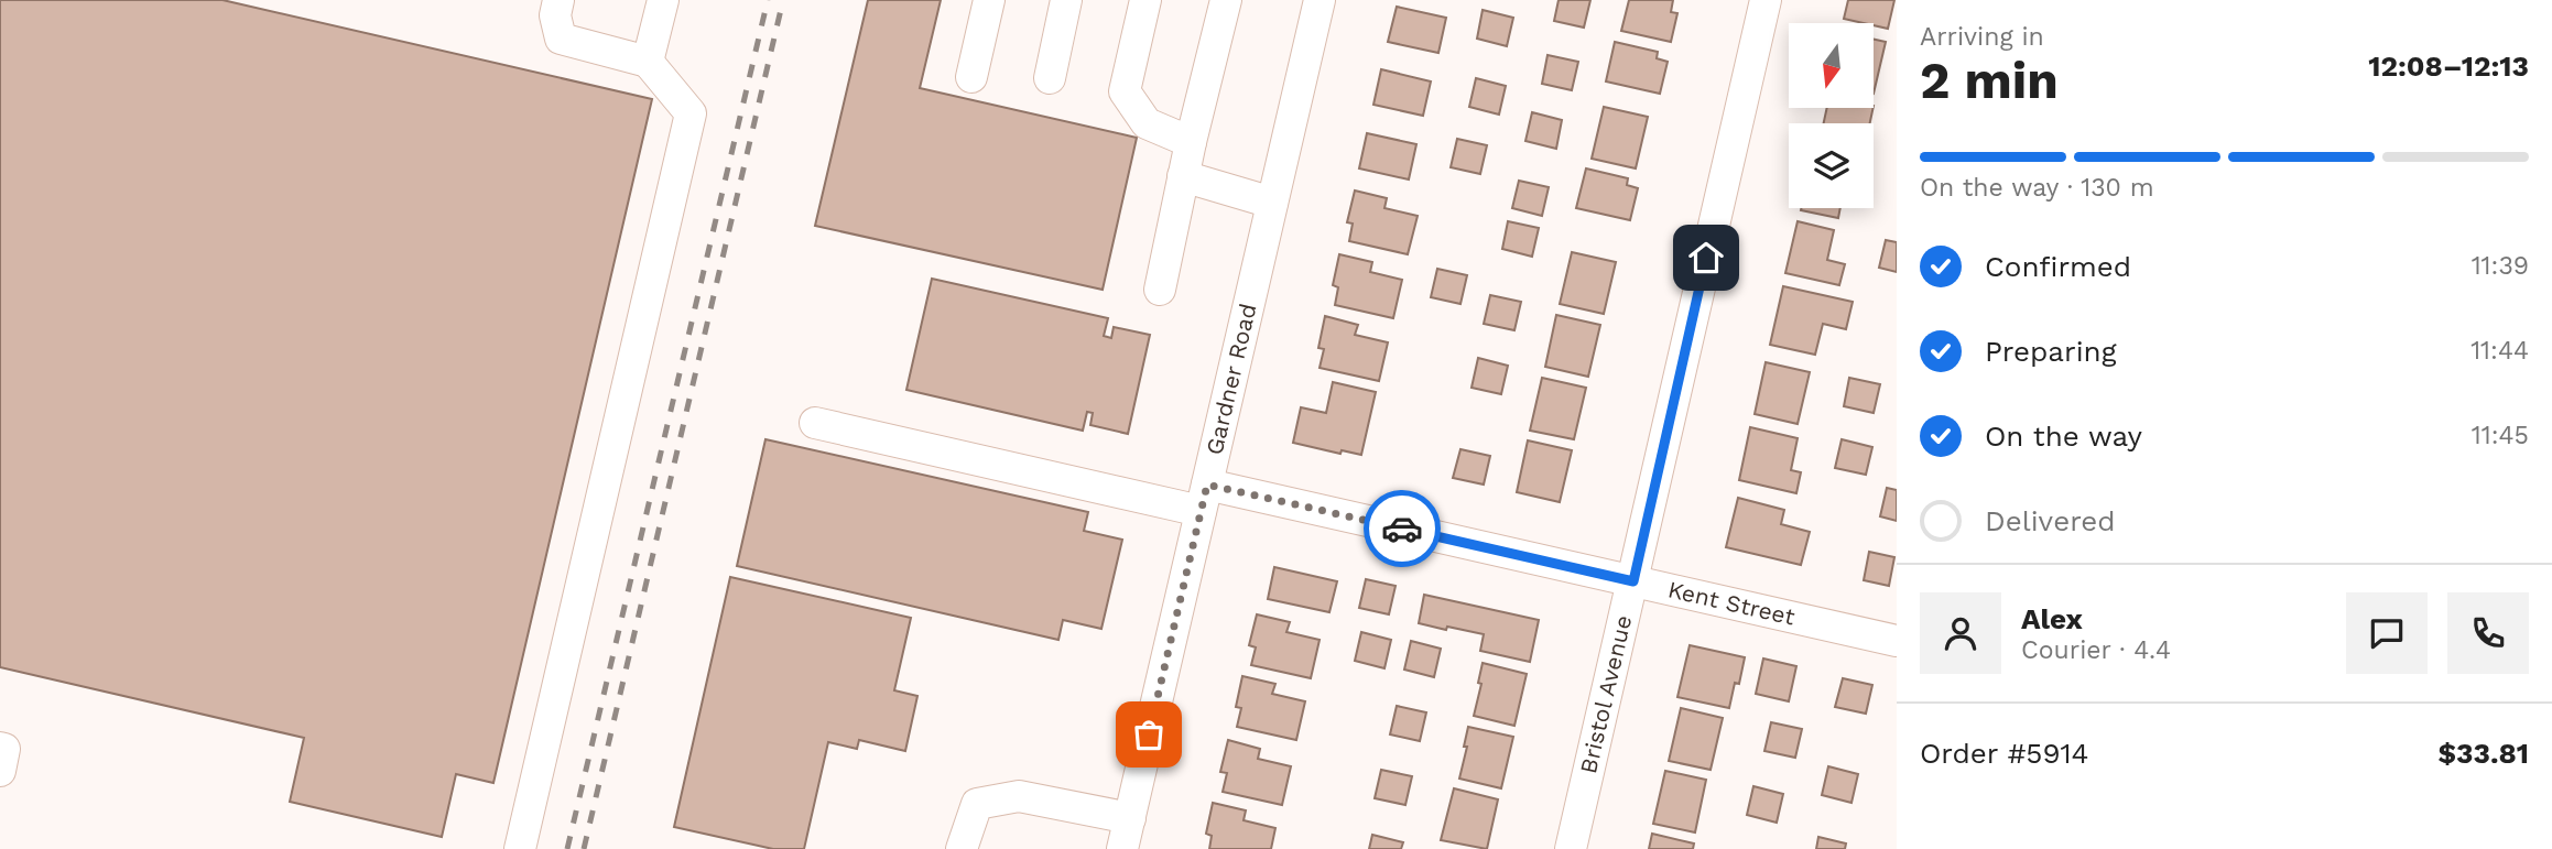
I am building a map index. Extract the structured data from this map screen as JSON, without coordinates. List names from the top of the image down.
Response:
{
  "streets": {
    "street": ["Gardner Road", "Kent Street", "Bristol Avenue"]
  },
  "crossings": [
    ["Gardner Road", "Kent Street"],
    ["Kent Street", "Bristol Avenue"]
  ],
  "north": "bottom",
  "page": {
    "heading": ["2 min", "Arriving in", "12:08–12:13"],
    "panel": [
      "Alex",
      "Courier · 4.4",
      "Order #5914",
      "$33.81"
    ],
    "bar": "On the way · 130 m",
    "list": [
      ["Confirmed", "11:39"],
      ["Preparing", "11:44"],
      ["On the way", "11:45"],
      "Delivered"
    ]
  }
}
